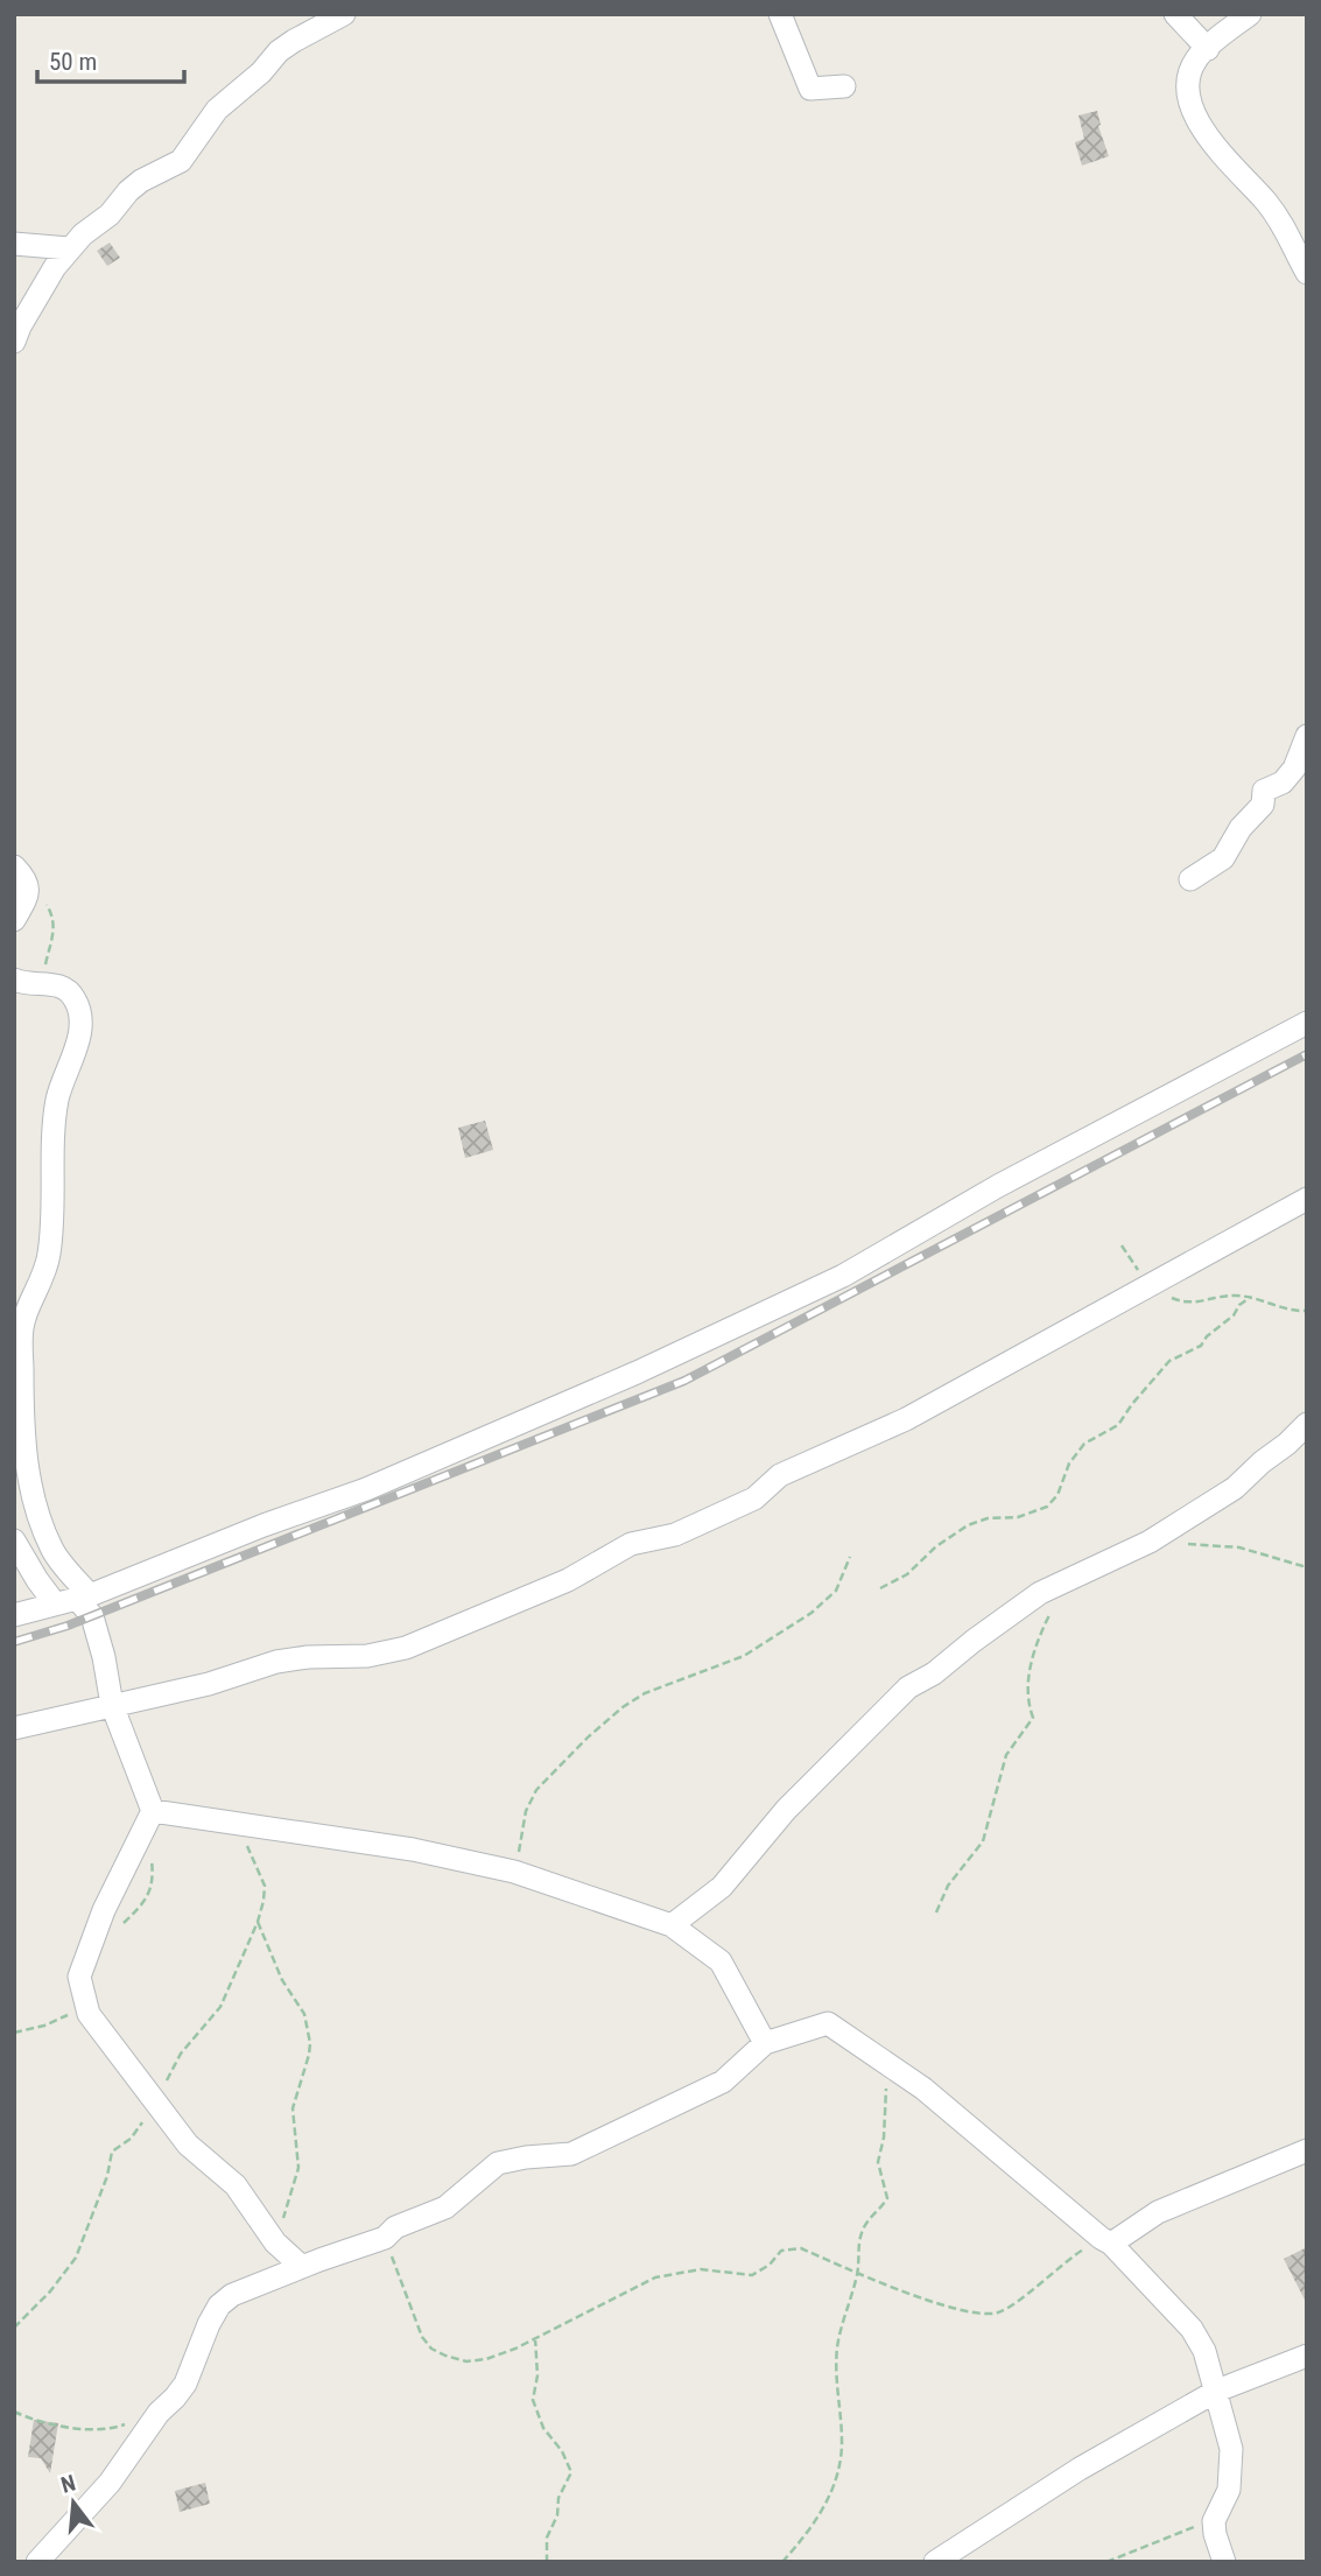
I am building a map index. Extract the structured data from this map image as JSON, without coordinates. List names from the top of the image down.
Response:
{
  "scale_bar": "50 m",
  "north": "top"
}
